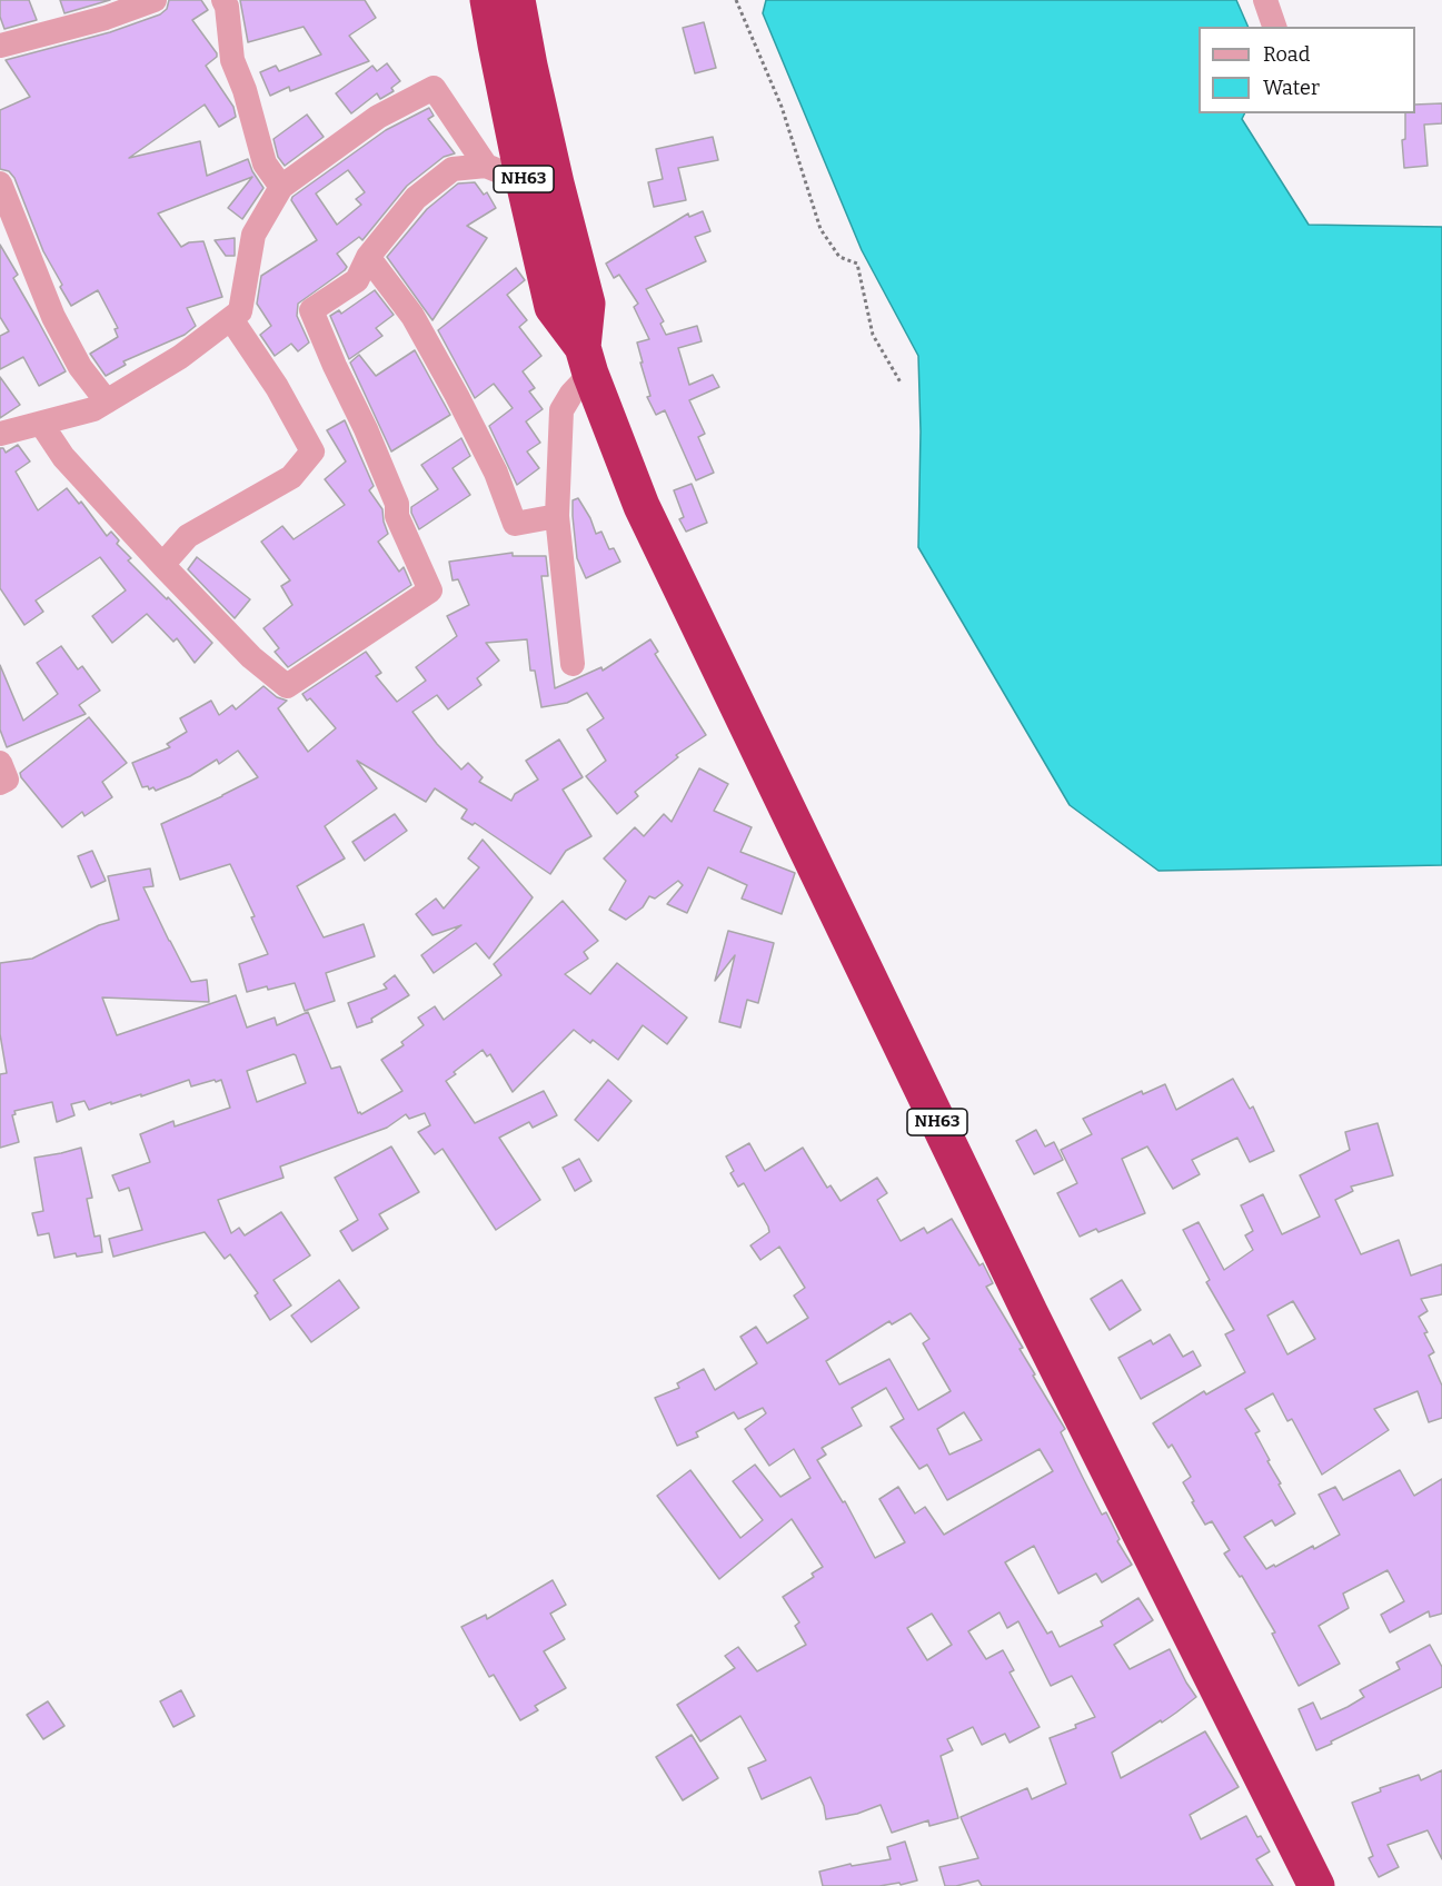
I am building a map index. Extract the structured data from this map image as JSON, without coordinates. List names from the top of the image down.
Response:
{
  "streets": {
    "highway": ["NH63"]
  },
  "legend": ["Road", "Water"]
}
